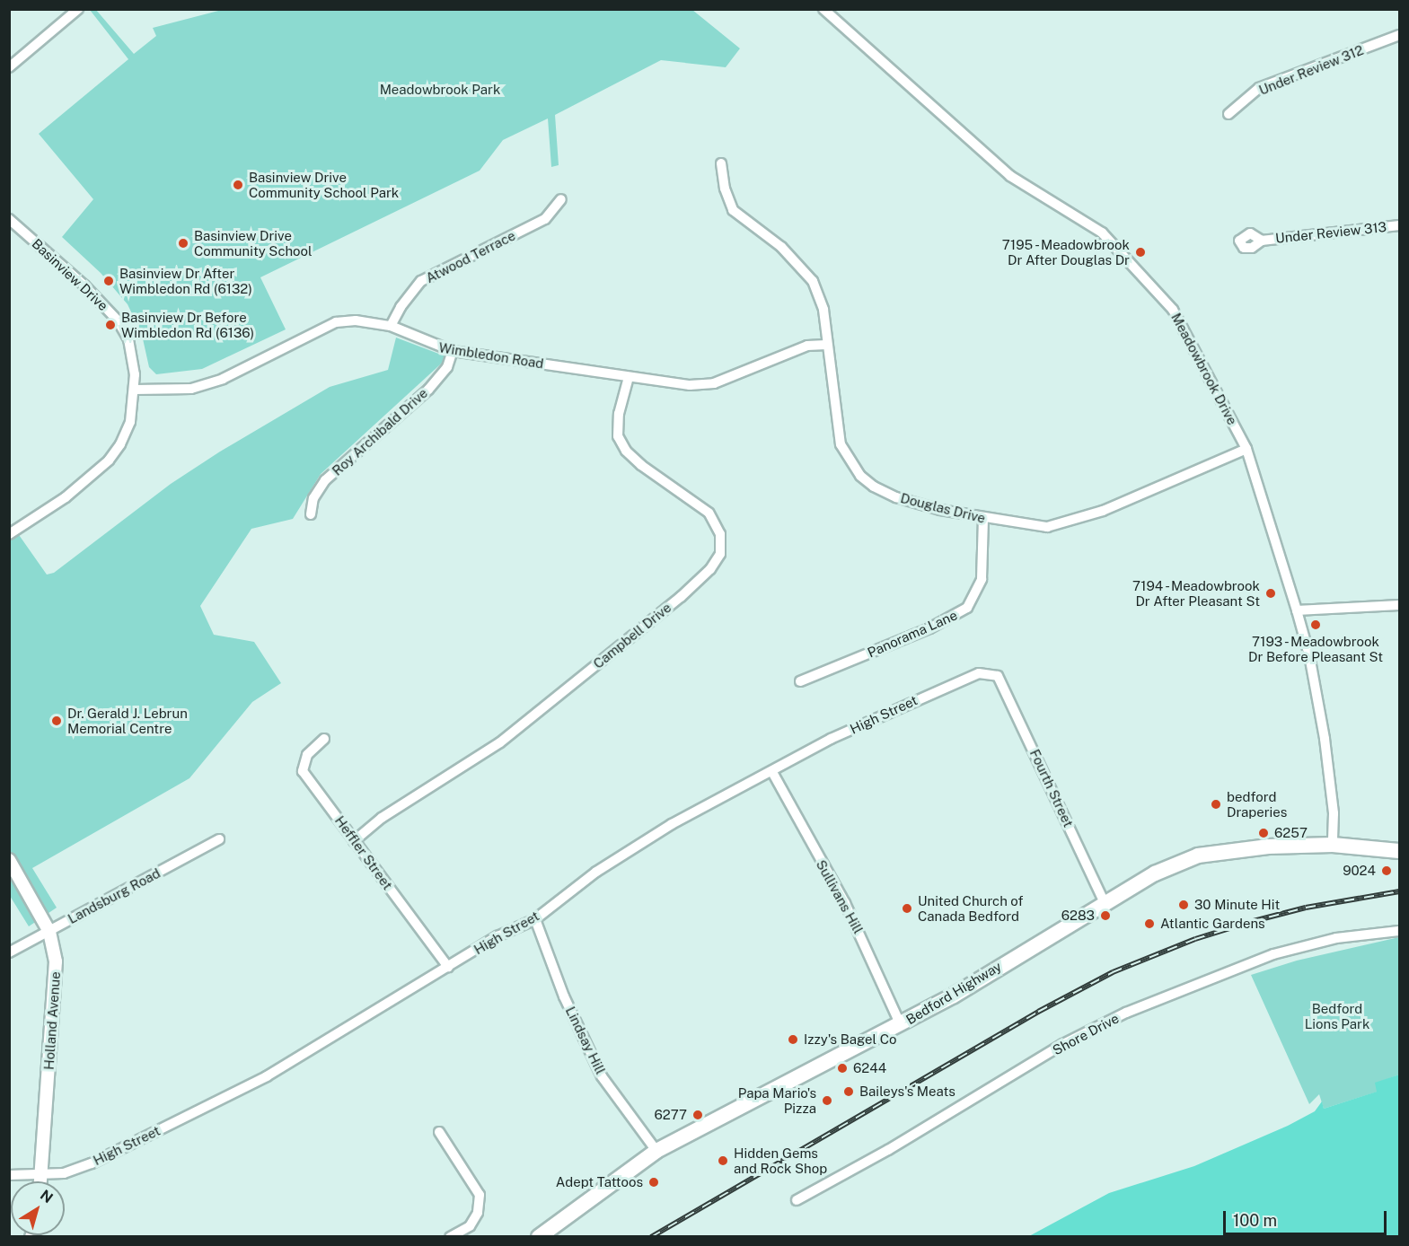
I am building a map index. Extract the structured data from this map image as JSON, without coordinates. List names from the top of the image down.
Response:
{
  "streets": {
    "main road": ["Bedford Highway"],
    "street": [
      "Under Review 312",
      "Under Review 313",
      "Atwood Terrace",
      "Basinview Drive",
      "Wimbledon Road",
      "Meadowbrook Drive",
      "Roy Archibald Drive",
      "Douglas Drive",
      "Panorama Lane",
      "Campbell Drive",
      "High Street",
      "Fourth Street",
      "Heffler Street",
      "Landsburg Road",
      "Sullivans Hill",
      "Holland Avenue",
      "Shore Drive",
      "Lindsay Hill"
    ]
  },
  "crossings": [
    ["Atwood Terrace", "Wimbledon Road"],
    ["Basinview Drive", "Wimbledon Road"],
    ["Wimbledon Road", "Roy Archibald Drive"],
    ["Wimbledon Road", "Douglas Drive"],
    ["Wimbledon Road", "Campbell Drive"],
    ["Meadowbrook Drive", "Douglas Drive"],
    ["Meadowbrook Drive", "Bedford Highway"],
    ["Douglas Drive", "Panorama Lane"],
    ["Campbell Drive", "Heffler Street"],
    ["High Street", "Fourth Street"],
    ["High Street", "Heffler Street"],
    ["High Street", "Sullivans Hill"],
    ["High Street", "Holland Avenue"],
    ["High Street", "Lindsay Hill"],
    ["Fourth Street", "Bedford Highway"],
    ["Landsburg Road", "Holland Avenue"],
    ["Sullivans Hill", "Bedford Highway"],
    ["Bedford Highway", "Lindsay Hill"]
  ],
  "parks": ["Meadowbrook Park", "Bedford Lions Park"],
  "places": [
    "Basinview Drive Community School Park",
    "Basinview Drive Community School",
    "7195 - Meadowbrook Dr After Douglas Dr",
    "Basinview Dr After Wimbledon Rd (6132)",
    "Basinview Dr Before Wimbledon Rd (6136)",
    "7194 - Meadowbrook Dr After Pleasant St",
    "7193 - Meadowbrook Dr Before Pleasant St",
    "Dr. Gerald J. Lebrun Memorial Centre",
    "bedford Draperies",
    "6257",
    "9024",
    "30 Minute Hit",
    "United Church of Canada Bedford",
    "6283",
    "Atlantic Gardens",
    "Izzy's Bagel Co",
    "6244",
    "Baileys's Meats",
    "Papa Mario's Pizza",
    "6277",
    "Hidden Gems and Rock Shop",
    "Adept Tattoos"
  ],
  "scale_bar": "100 m",
  "north": "top right"
}
